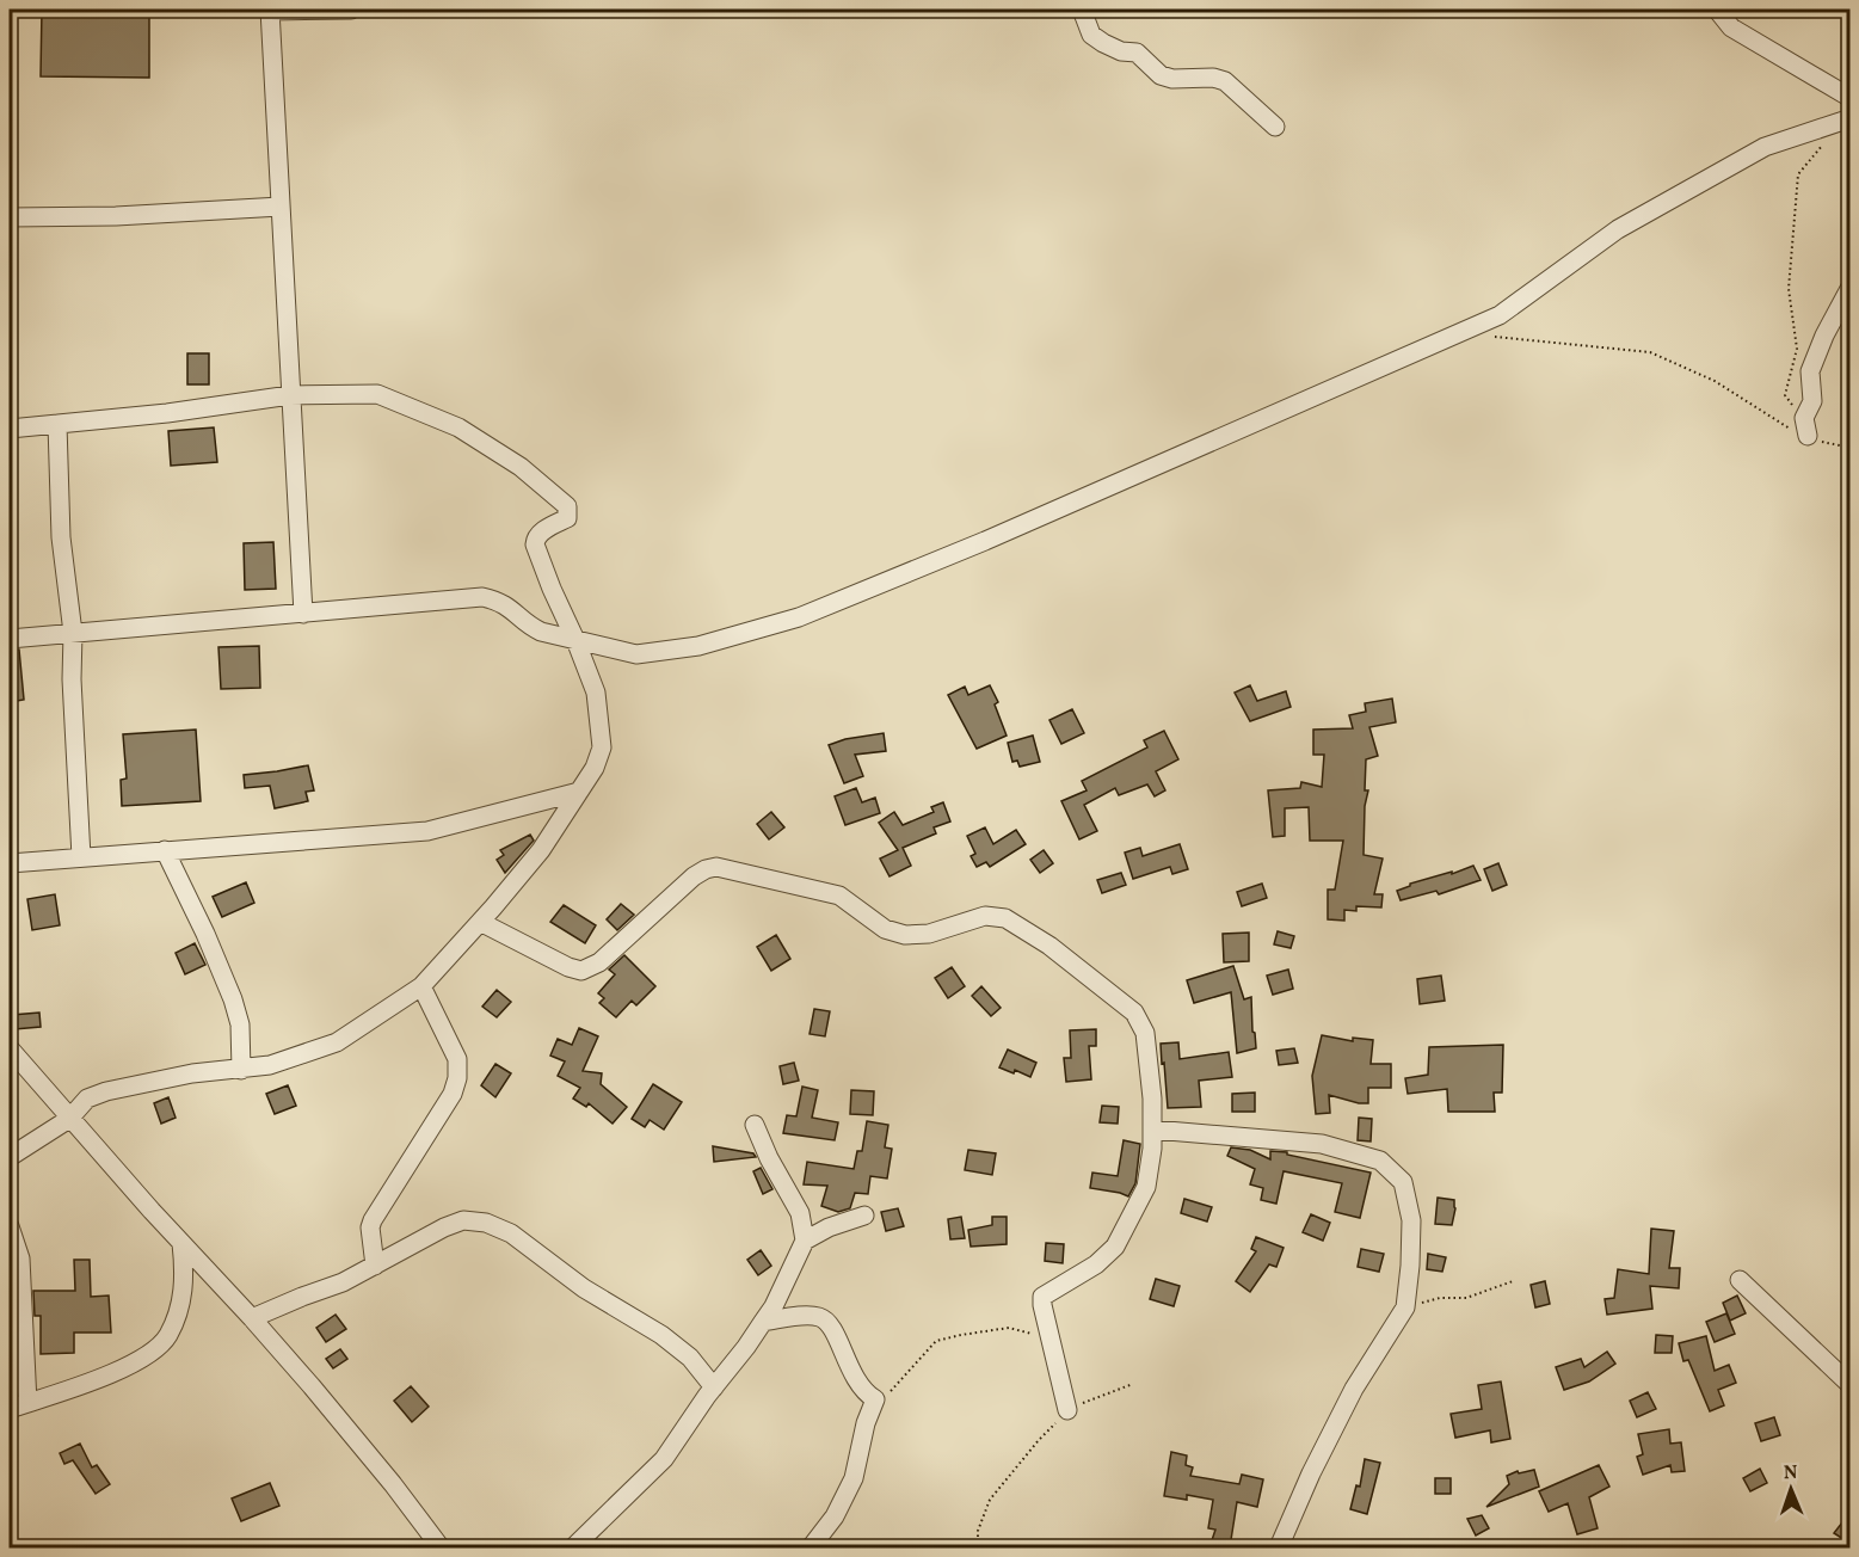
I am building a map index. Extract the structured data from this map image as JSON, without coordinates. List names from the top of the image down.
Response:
{
  "north": "top"
}
